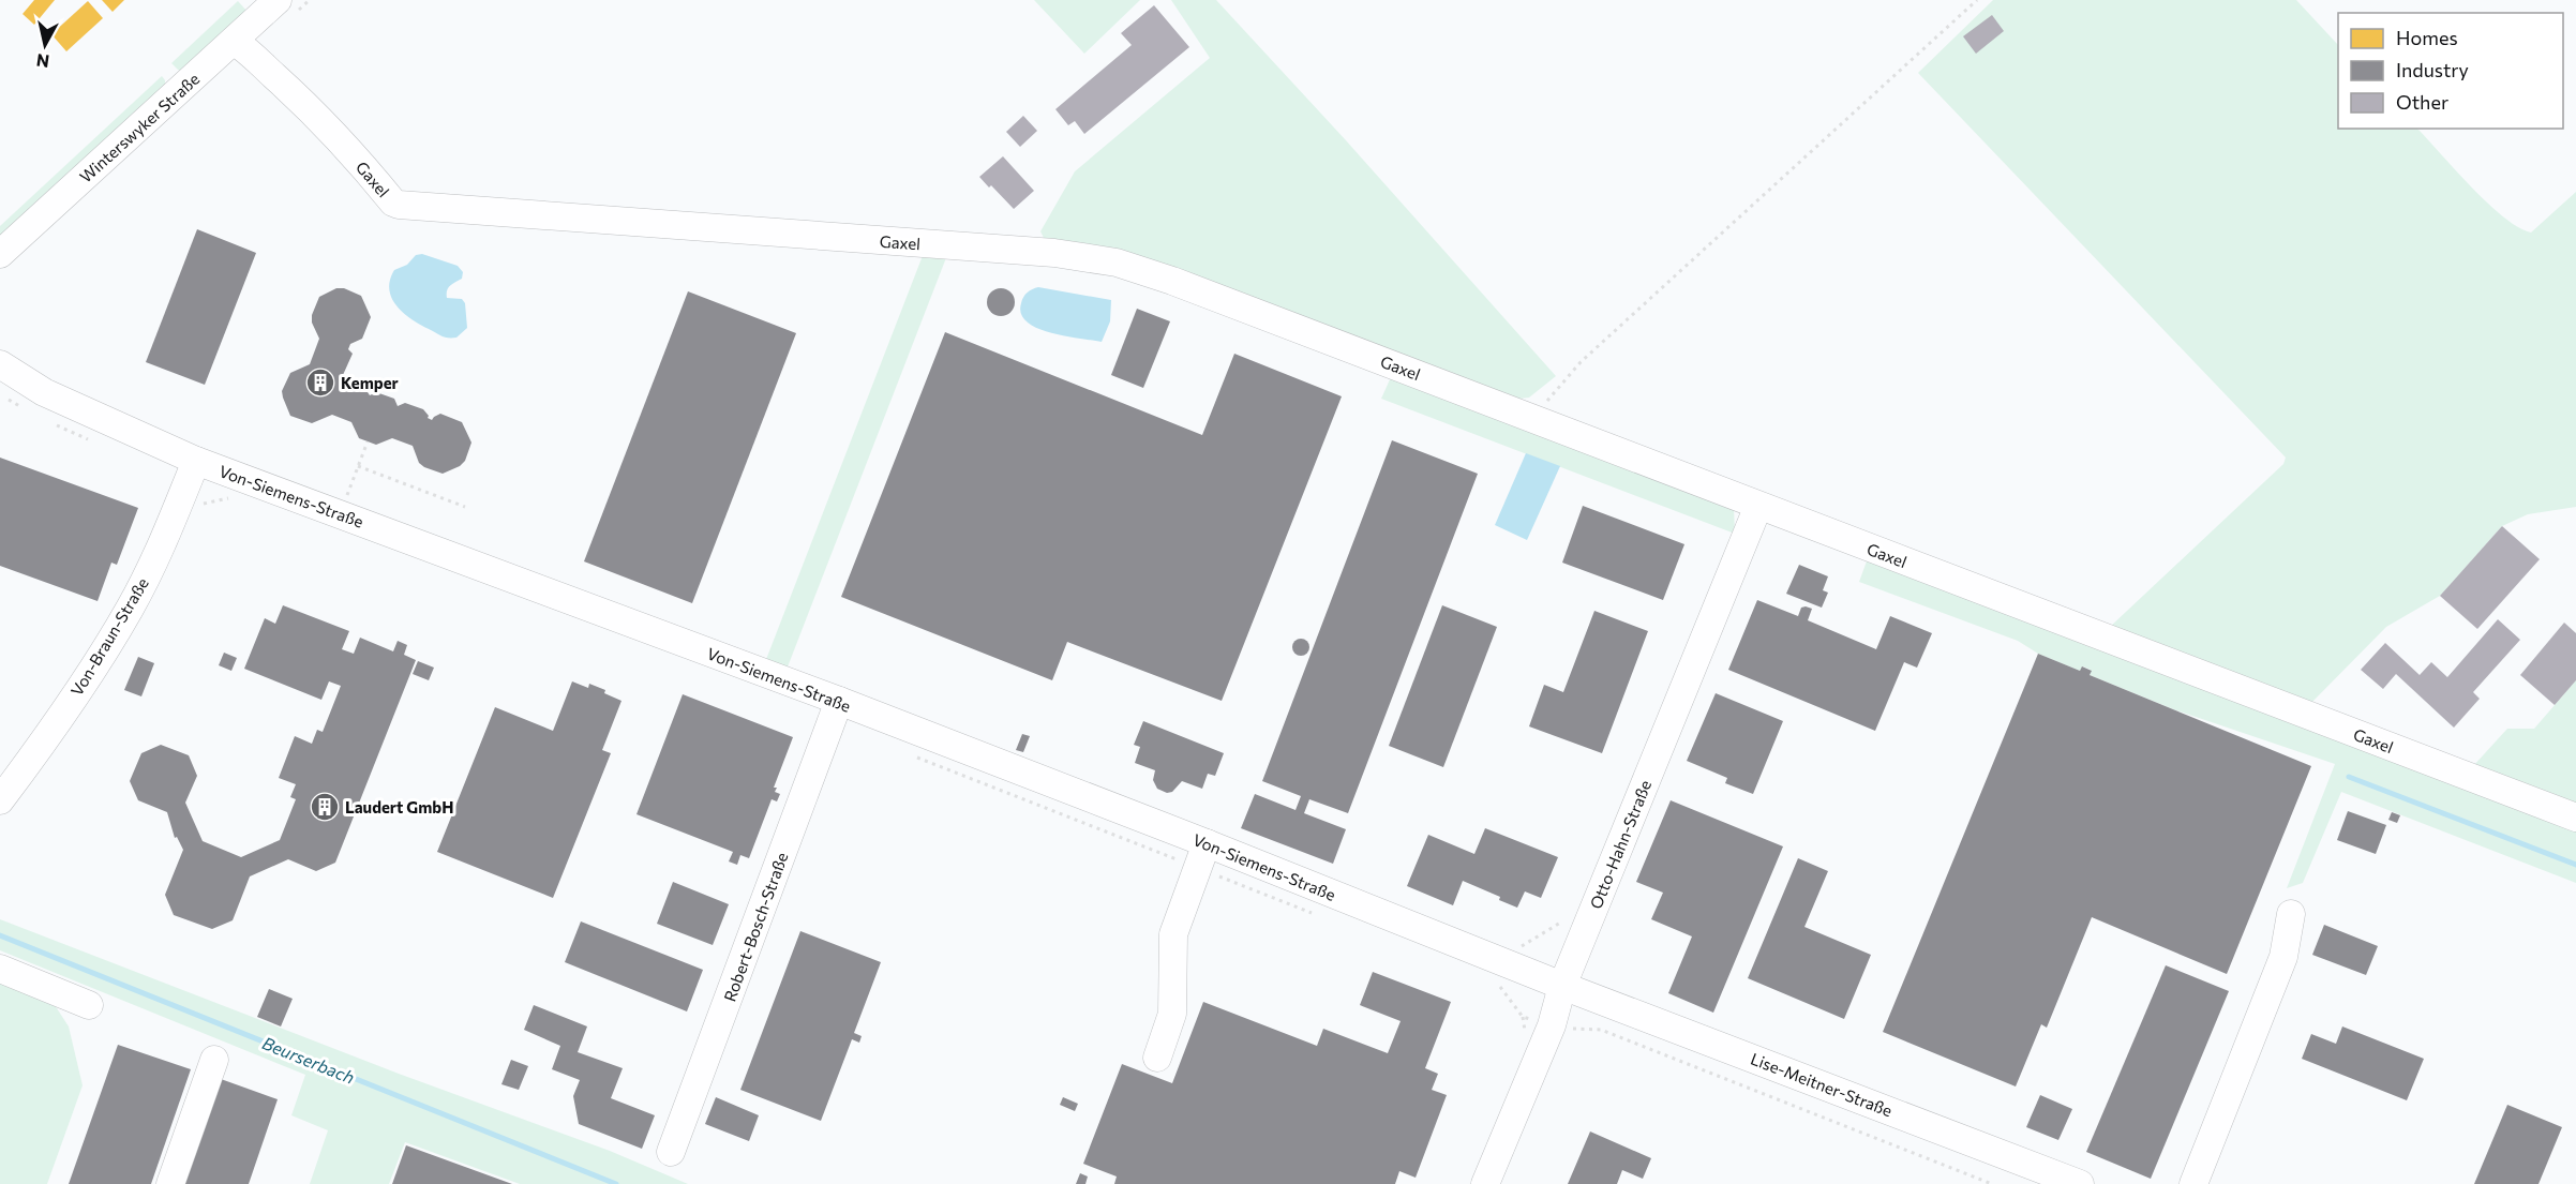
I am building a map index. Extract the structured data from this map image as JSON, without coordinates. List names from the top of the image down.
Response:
{
  "streets": {
    "street": [
      "Winterswyker Straße",
      "Gaxel",
      "Von-Siemens-Straße",
      "Von-Braun-Straße",
      "Otto-Hahn-Straße",
      "Robert-Bosch-Straße",
      "Lise-Meitner-Straße"
    ]
  },
  "crossings": [
    ["Winterswyker Straße", "Gaxel"],
    ["Gaxel", "Otto-Hahn-Straße"],
    ["Von-Siemens-Straße", "Von-Braun-Straße"],
    ["Von-Siemens-Straße", "Otto-Hahn-Straße"],
    ["Von-Siemens-Straße", "Robert-Bosch-Straße"],
    ["Von-Siemens-Straße", "Lise-Meitner-Straße"],
    ["Otto-Hahn-Straße", "Lise-Meitner-Straße"]
  ],
  "water": ["Beurserbach"],
  "places": {
    "building": ["Kemper", "Laudert GmbH"]
  },
  "legend": ["Homes", "Industry", "Other"],
  "north": "bottom"
}
